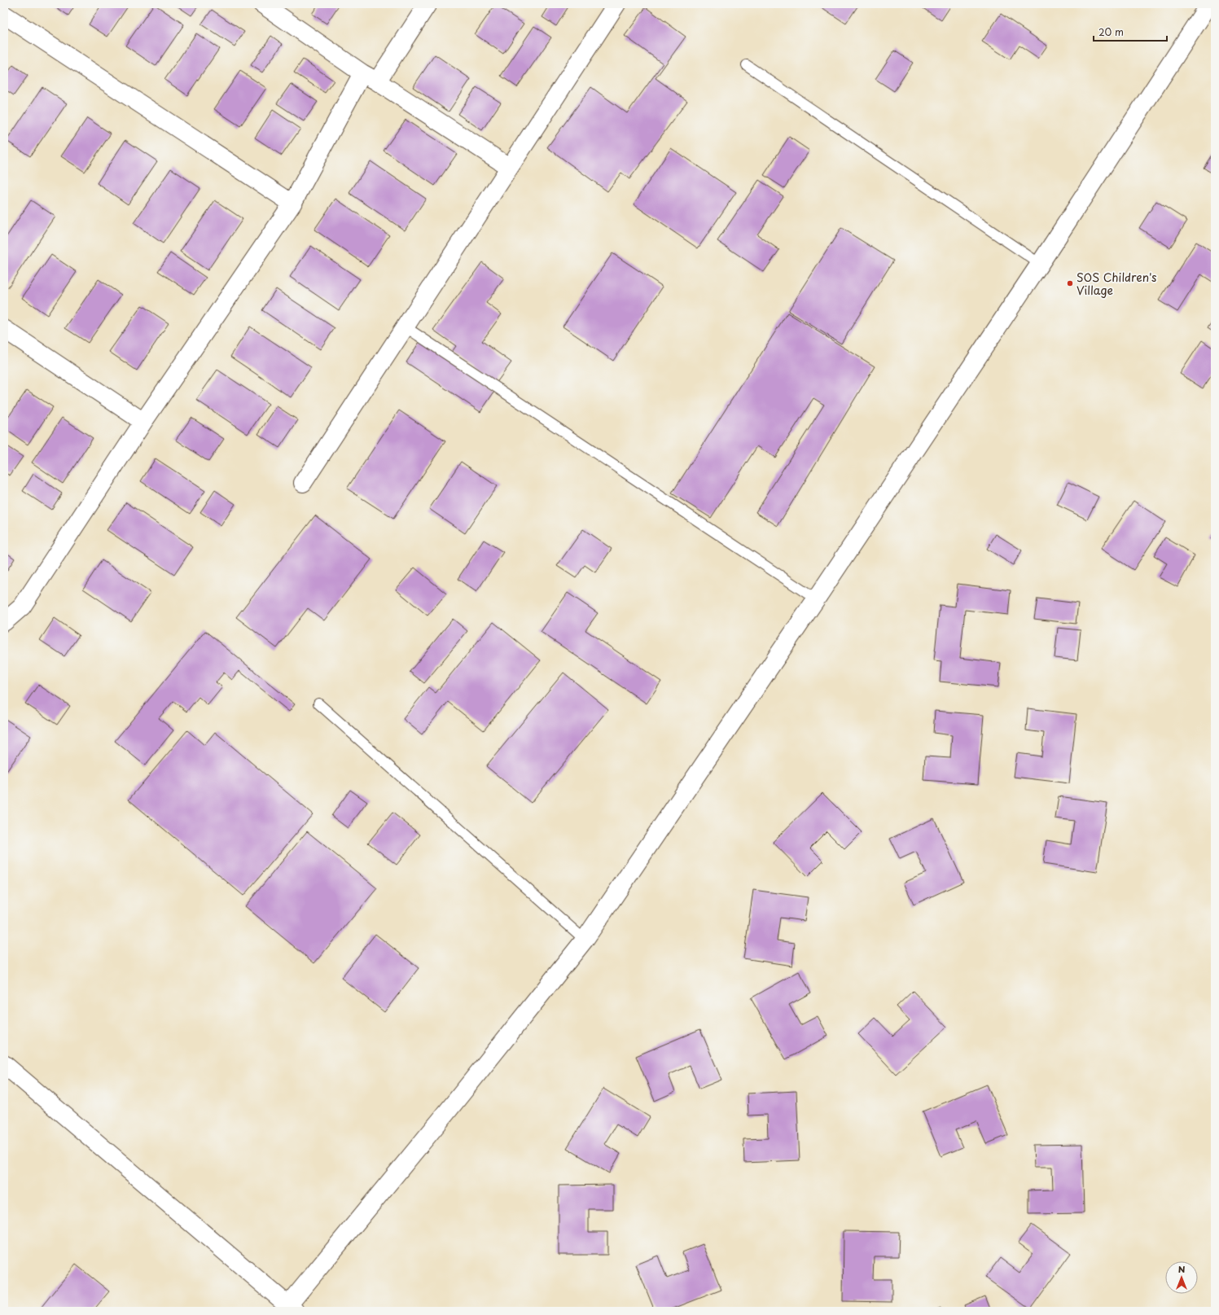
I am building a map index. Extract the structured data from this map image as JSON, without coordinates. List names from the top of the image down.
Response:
{
  "places": ["SOS Children's Village"],
  "scale_bar": "20 m",
  "north": "top"
}
